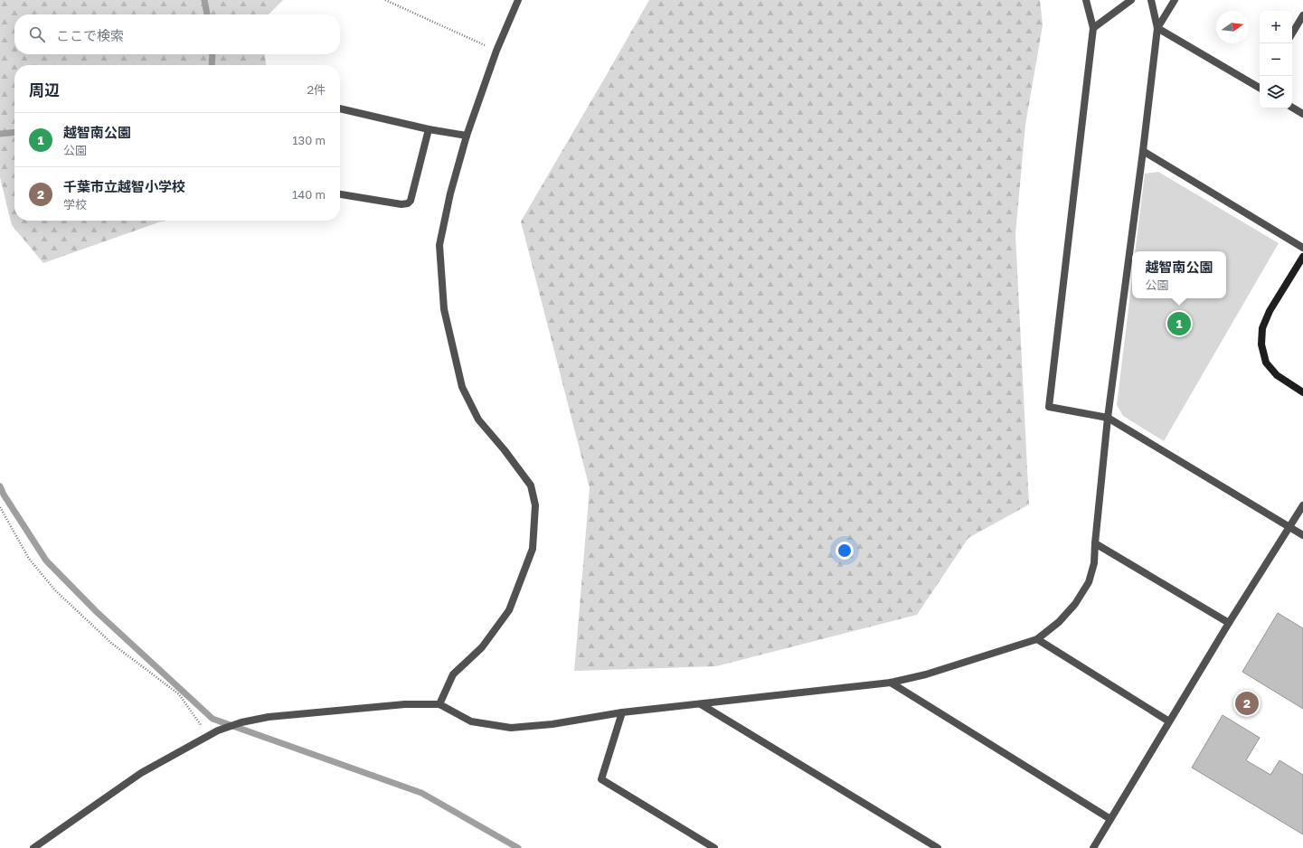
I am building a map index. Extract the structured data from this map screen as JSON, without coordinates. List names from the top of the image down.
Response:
{
  "north": "right",
  "page": {
    "map_buttons": ["+", "−"],
    "search": "ここで検索",
    "heading": ["周辺", "2件"],
    "list": [
      {
        "mark": "1",
        "name": "越智南公園",
        "note": "公園",
        "value": "130 m"
      },
      {
        "mark": "2",
        "name": "千葉市立越智小学校",
        "note": "学校",
        "value": "140 m"
      }
    ],
    "popup": ["越智南公園", "公園"],
    "pins": ["1", "2"]
  }
}
